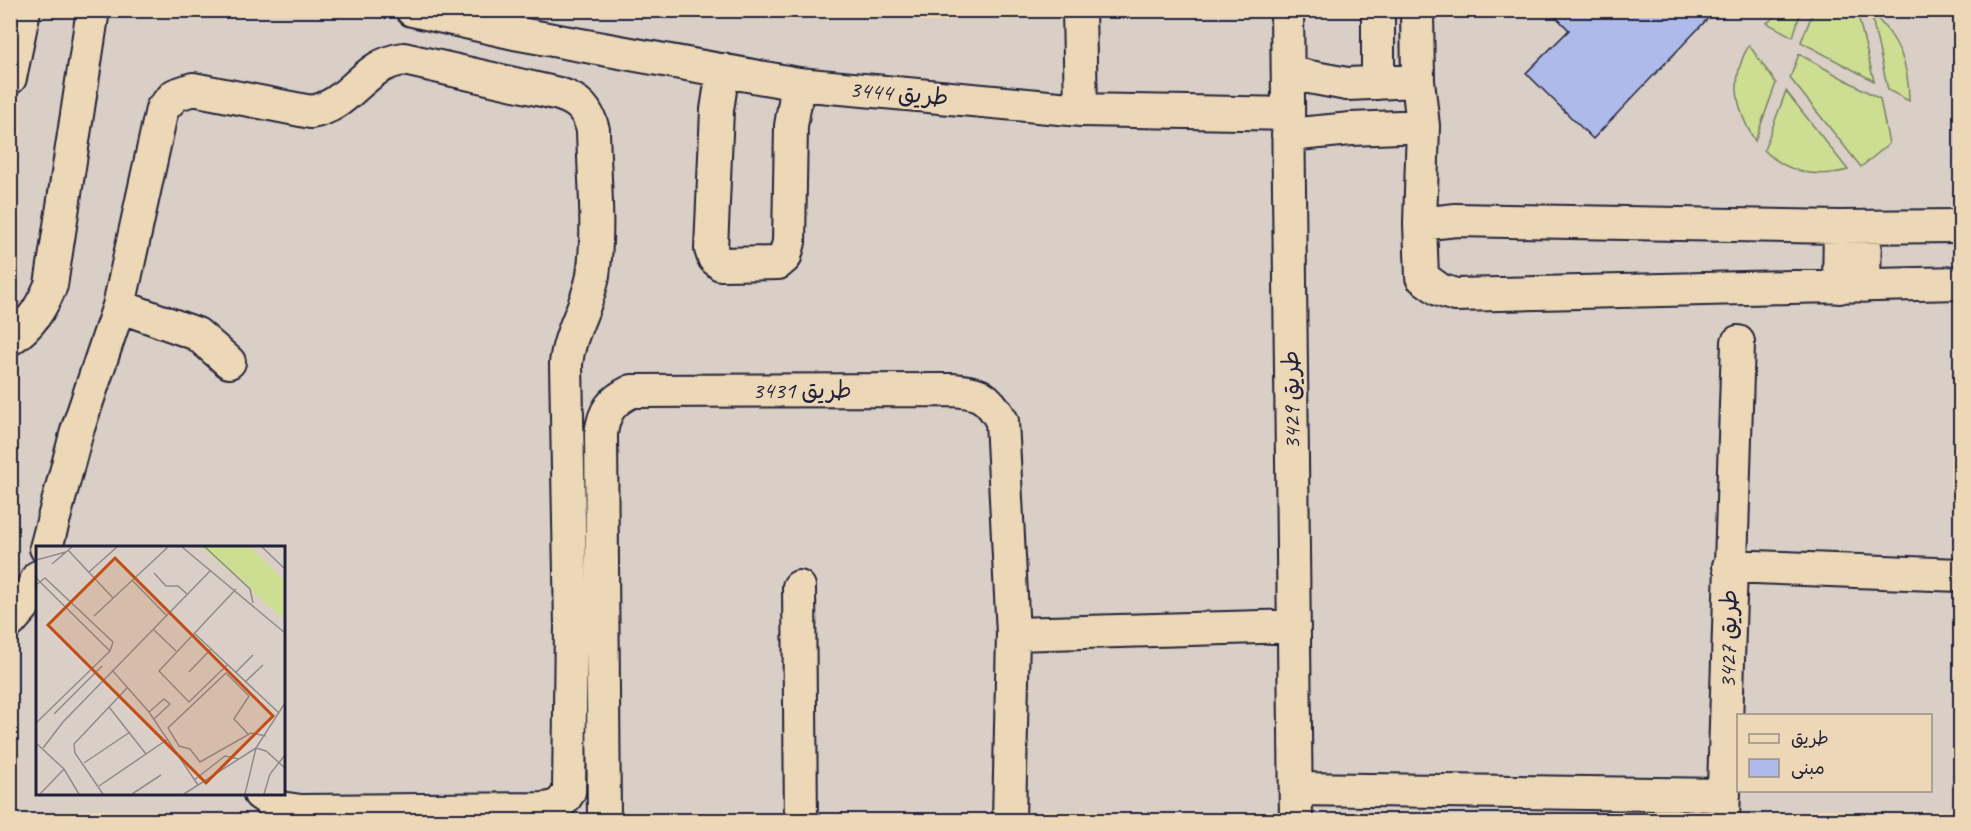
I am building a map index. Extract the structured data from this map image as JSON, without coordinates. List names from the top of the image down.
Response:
{
  "streets": {
    "street": [
      "طريق 3444",
      "طريق 3431",
      "طريق 3429",
      "طريق 3427"
    ]
  },
  "crossings": [
    ["طريق 3444", "طريق 3429"]
  ],
  "legend": ["طريق", "مبنى"]
}
